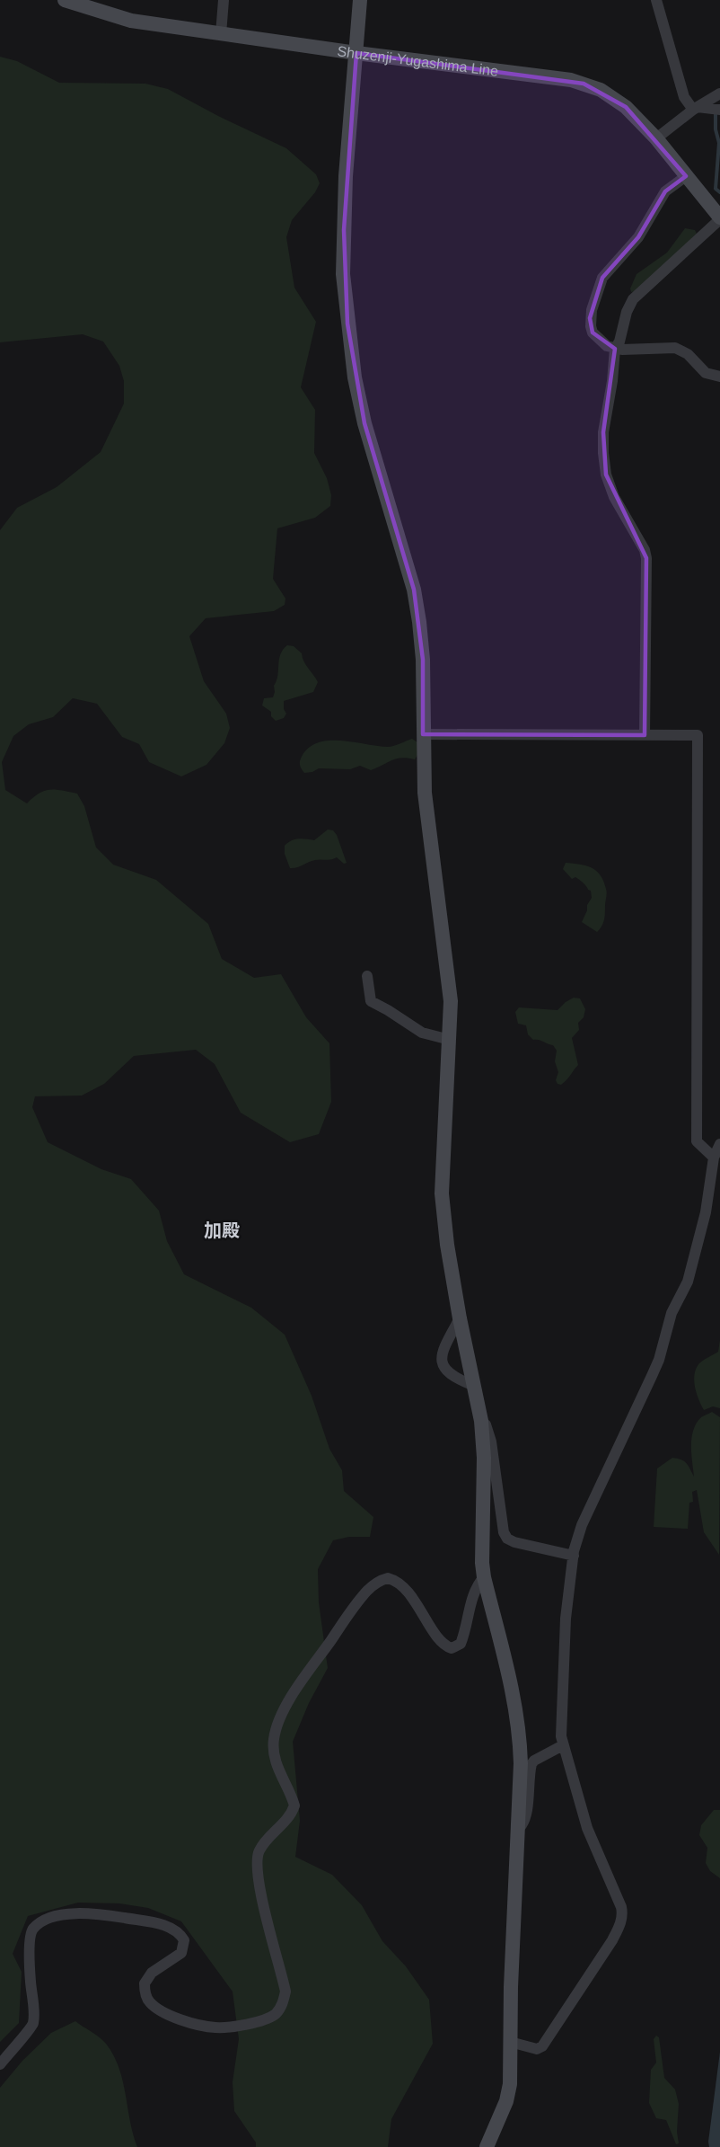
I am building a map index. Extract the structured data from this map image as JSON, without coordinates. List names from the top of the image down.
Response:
{
  "streets": {
    "street": ["Shuzenji-Yugashima Line"]
  },
  "districts": ["加殿"]
}
